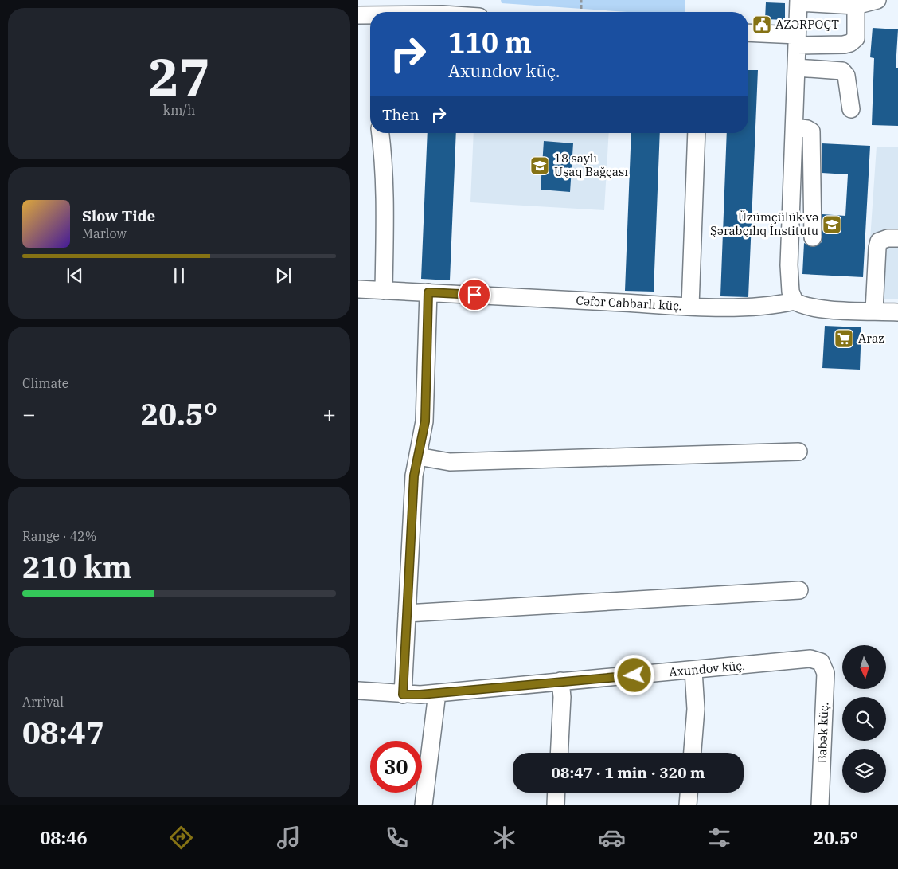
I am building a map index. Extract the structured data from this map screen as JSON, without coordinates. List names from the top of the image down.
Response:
{
  "streets": {
    "street": ["Cəfər Cabbarlı küç.", "Axundov küç.", "Babək küç."]
  },
  "crossings": [
    ["Axundov küç.", "Babək küç."]
  ],
  "places": {
    "public building": ["AZƏRPOÇT"],
    "school or university": ["18 saylı Uşaq Bağçası", "Üzümçülük və Şərabçılıq İnstitutu"],
    "supermarket": ["Araz"]
  },
  "north": "bottom",
  "page": {
    "tile": [
      ["27", "km/h"],
      "Climate",
      ["Range · 42%", "210 km"],
      ["Arrival", "08:47"]
    ],
    "turn": ["110 m", "Axundov küç."],
    "then": "Then",
    "song": ["Slow Tide", "Marlow"],
    "heat": ["−", "20.5°", "+"],
    "limit": "30",
    "trip": "08:47 · 1 min · 320 m",
    "tabs": ["08:46", "20.5°"]
  }
}
